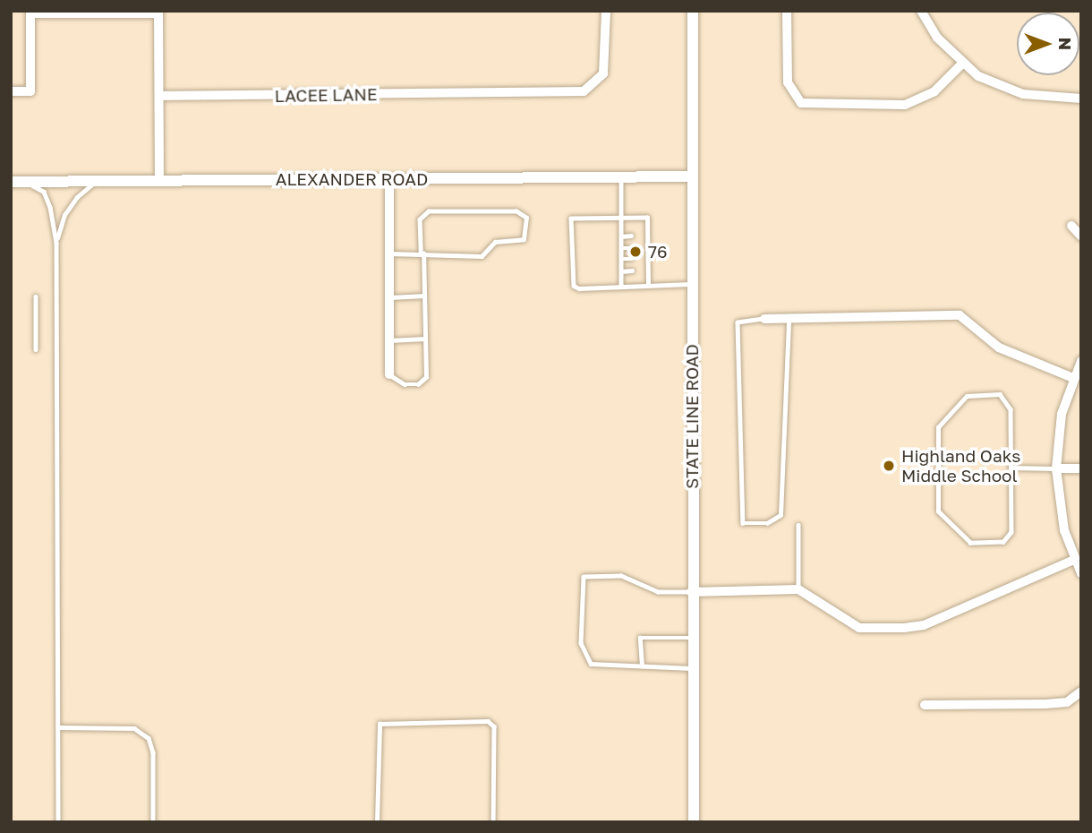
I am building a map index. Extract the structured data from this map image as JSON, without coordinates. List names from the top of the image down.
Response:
{
  "streets": {
    "street": ["LACEE LANE", "ALEXANDER ROAD", "STATE LINE ROAD"]
  },
  "crossings": [
    ["ALEXANDER ROAD", "STATE LINE ROAD"]
  ],
  "places": ["76", "Highland Oaks Middle School"],
  "north": "right"
}
